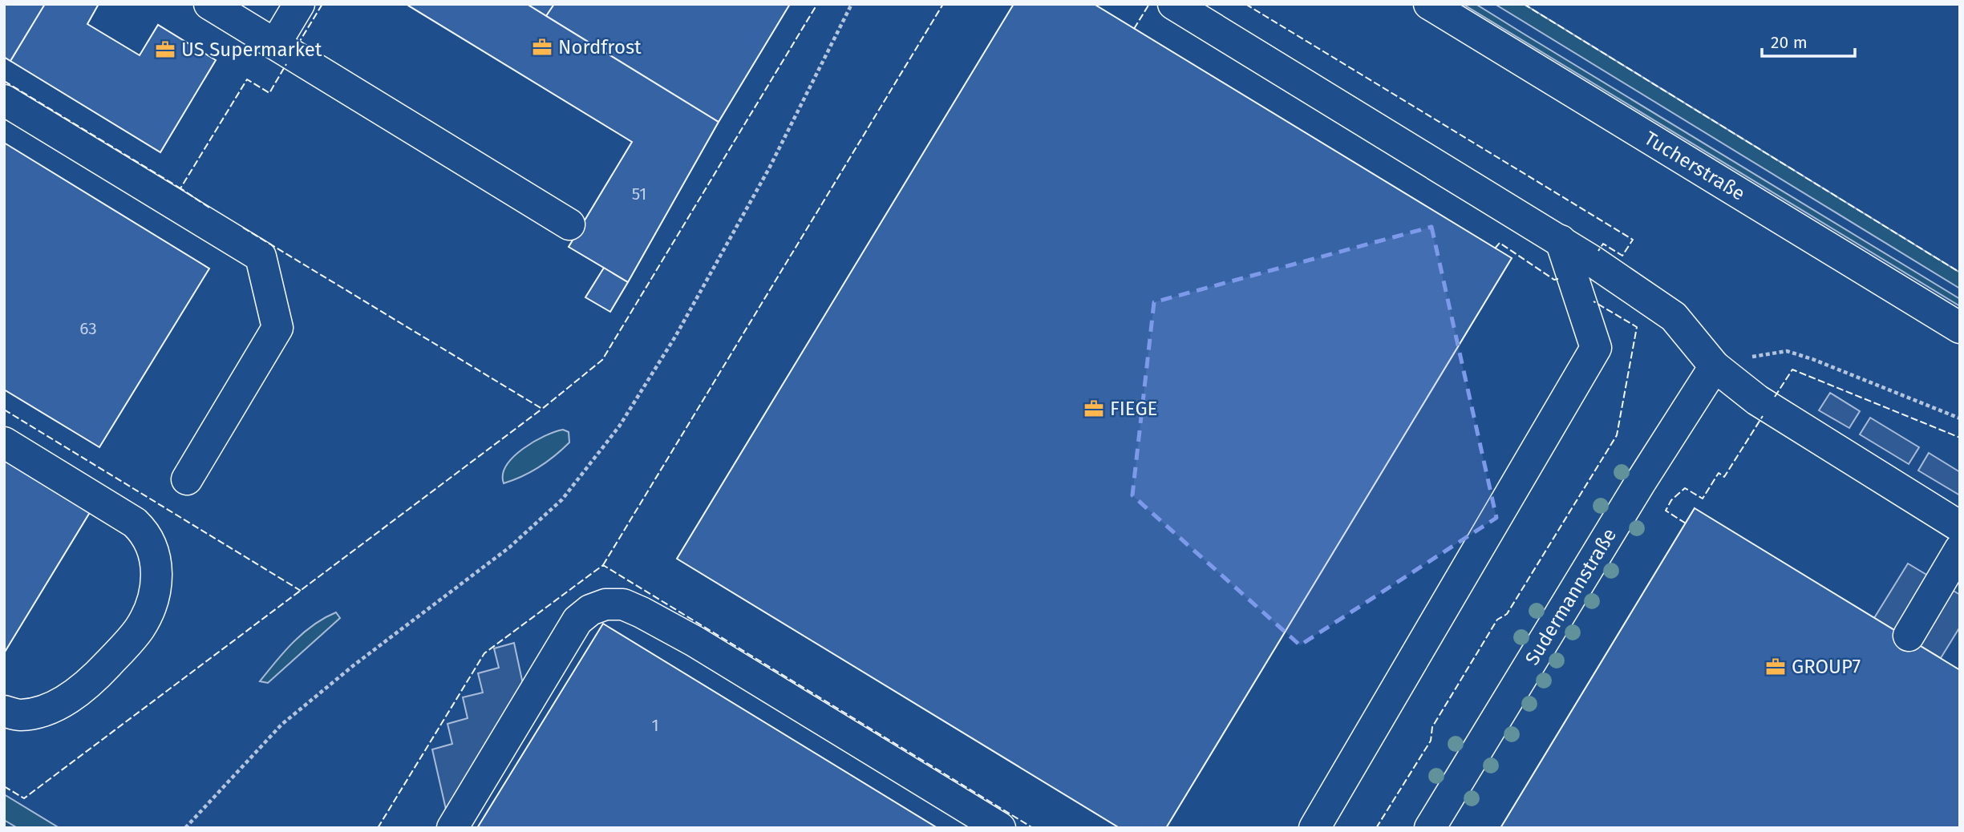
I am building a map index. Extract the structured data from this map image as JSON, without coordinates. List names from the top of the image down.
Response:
{
  "streets": {
    "main road": ["Tucherstraße", "Sudermannstraße"]
  },
  "places": {
    "office": [
      "Nordfrost",
      "US Supermarket",
      "FIEGE",
      "GROUP7"
    ]
  },
  "house_numbers": ["51", "63", "1"],
  "scale_bar": "20 m"
}
